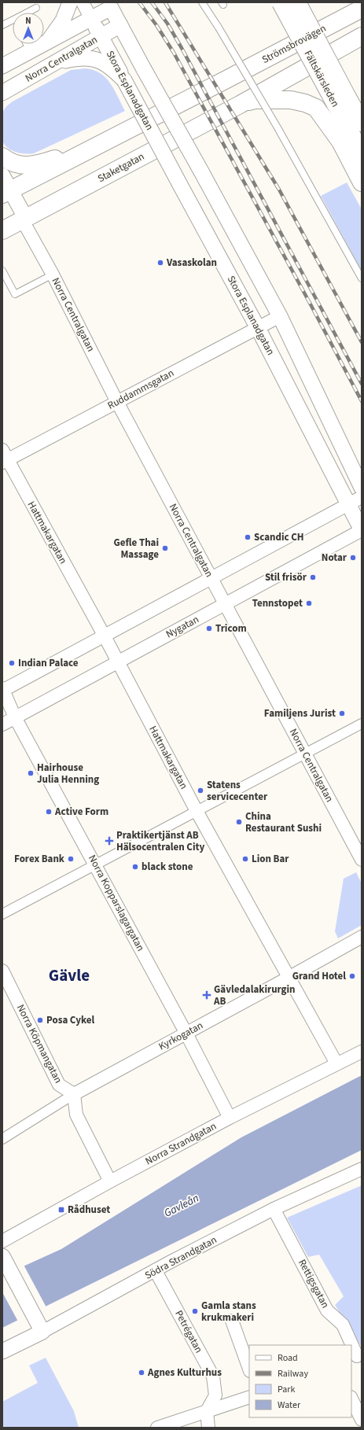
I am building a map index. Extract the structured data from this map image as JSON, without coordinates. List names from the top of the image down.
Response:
{
  "streets": {
    "main road": ["Strömsbrovägen", "Fältskärsleden", "Staketgatan"],
    "street": [
      "Norra Centralgatan",
      "Stora Esplanadgatan",
      "Ruddammsgatan",
      "Hattmakargatan",
      "Nygatan",
      "Norra Kopparslagargatan",
      "Kyrkogatan",
      "Norra Köpmangatan",
      "Norra Strandgatan",
      "Södra Strandgatan",
      "Rettigsgatan",
      "Petrégatan"
    ]
  },
  "crossings": [
    ["Norra Centralgatan", "Stora Esplanadgatan"],
    ["Norra Centralgatan", "Staketgatan"],
    ["Norra Centralgatan", "Ruddammsgatan"],
    ["Norra Centralgatan", "Nygatan"],
    ["Stora Esplanadgatan", "Ruddammsgatan"],
    ["Stora Esplanadgatan", "Nygatan"],
    ["Ruddammsgatan", "Hattmakargatan"],
    ["Hattmakargatan", "Nygatan"],
    ["Hattmakargatan", "Kyrkogatan"],
    ["Hattmakargatan", "Norra Strandgatan"],
    ["Nygatan", "Norra Kopparslagargatan"],
    ["Norra Kopparslagargatan", "Kyrkogatan"],
    ["Norra Kopparslagargatan", "Norra Strandgatan"],
    ["Kyrkogatan", "Norra Köpmangatan"],
    ["Södra Strandgatan", "Rettigsgatan"],
    ["Södra Strandgatan", "Petrégatan"]
  ],
  "districts": ["Gävle"],
  "water": ["Gavleån"],
  "places": {
    "other": [
      "Vasaskolan",
      "Scandic CH",
      "Gefle Thai Massage",
      "Notar",
      "Stil frisör",
      "Tennstopet",
      "Tricom",
      "Indian Palace",
      "Familjens Jurist",
      "Hairhouse Julia Henning",
      "Statens servicecenter",
      "Active Form",
      "China Restaurant Sushi",
      "Forex Bank",
      "Lion Bar",
      "black stone",
      "Grand Hotel",
      "Posa Cykel",
      "Gamla stans krukmakeri",
      "Agnes Kulturhus"
    ],
    "health": ["Praktikertjänst AB Hälsocentralen City", "Gävledalakirurgin AB"],
    "transit": ["Rådhuset"]
  },
  "legend": [
    "Road",
    "Railway",
    "Park",
    "Water"
  ],
  "north": "top"
}
